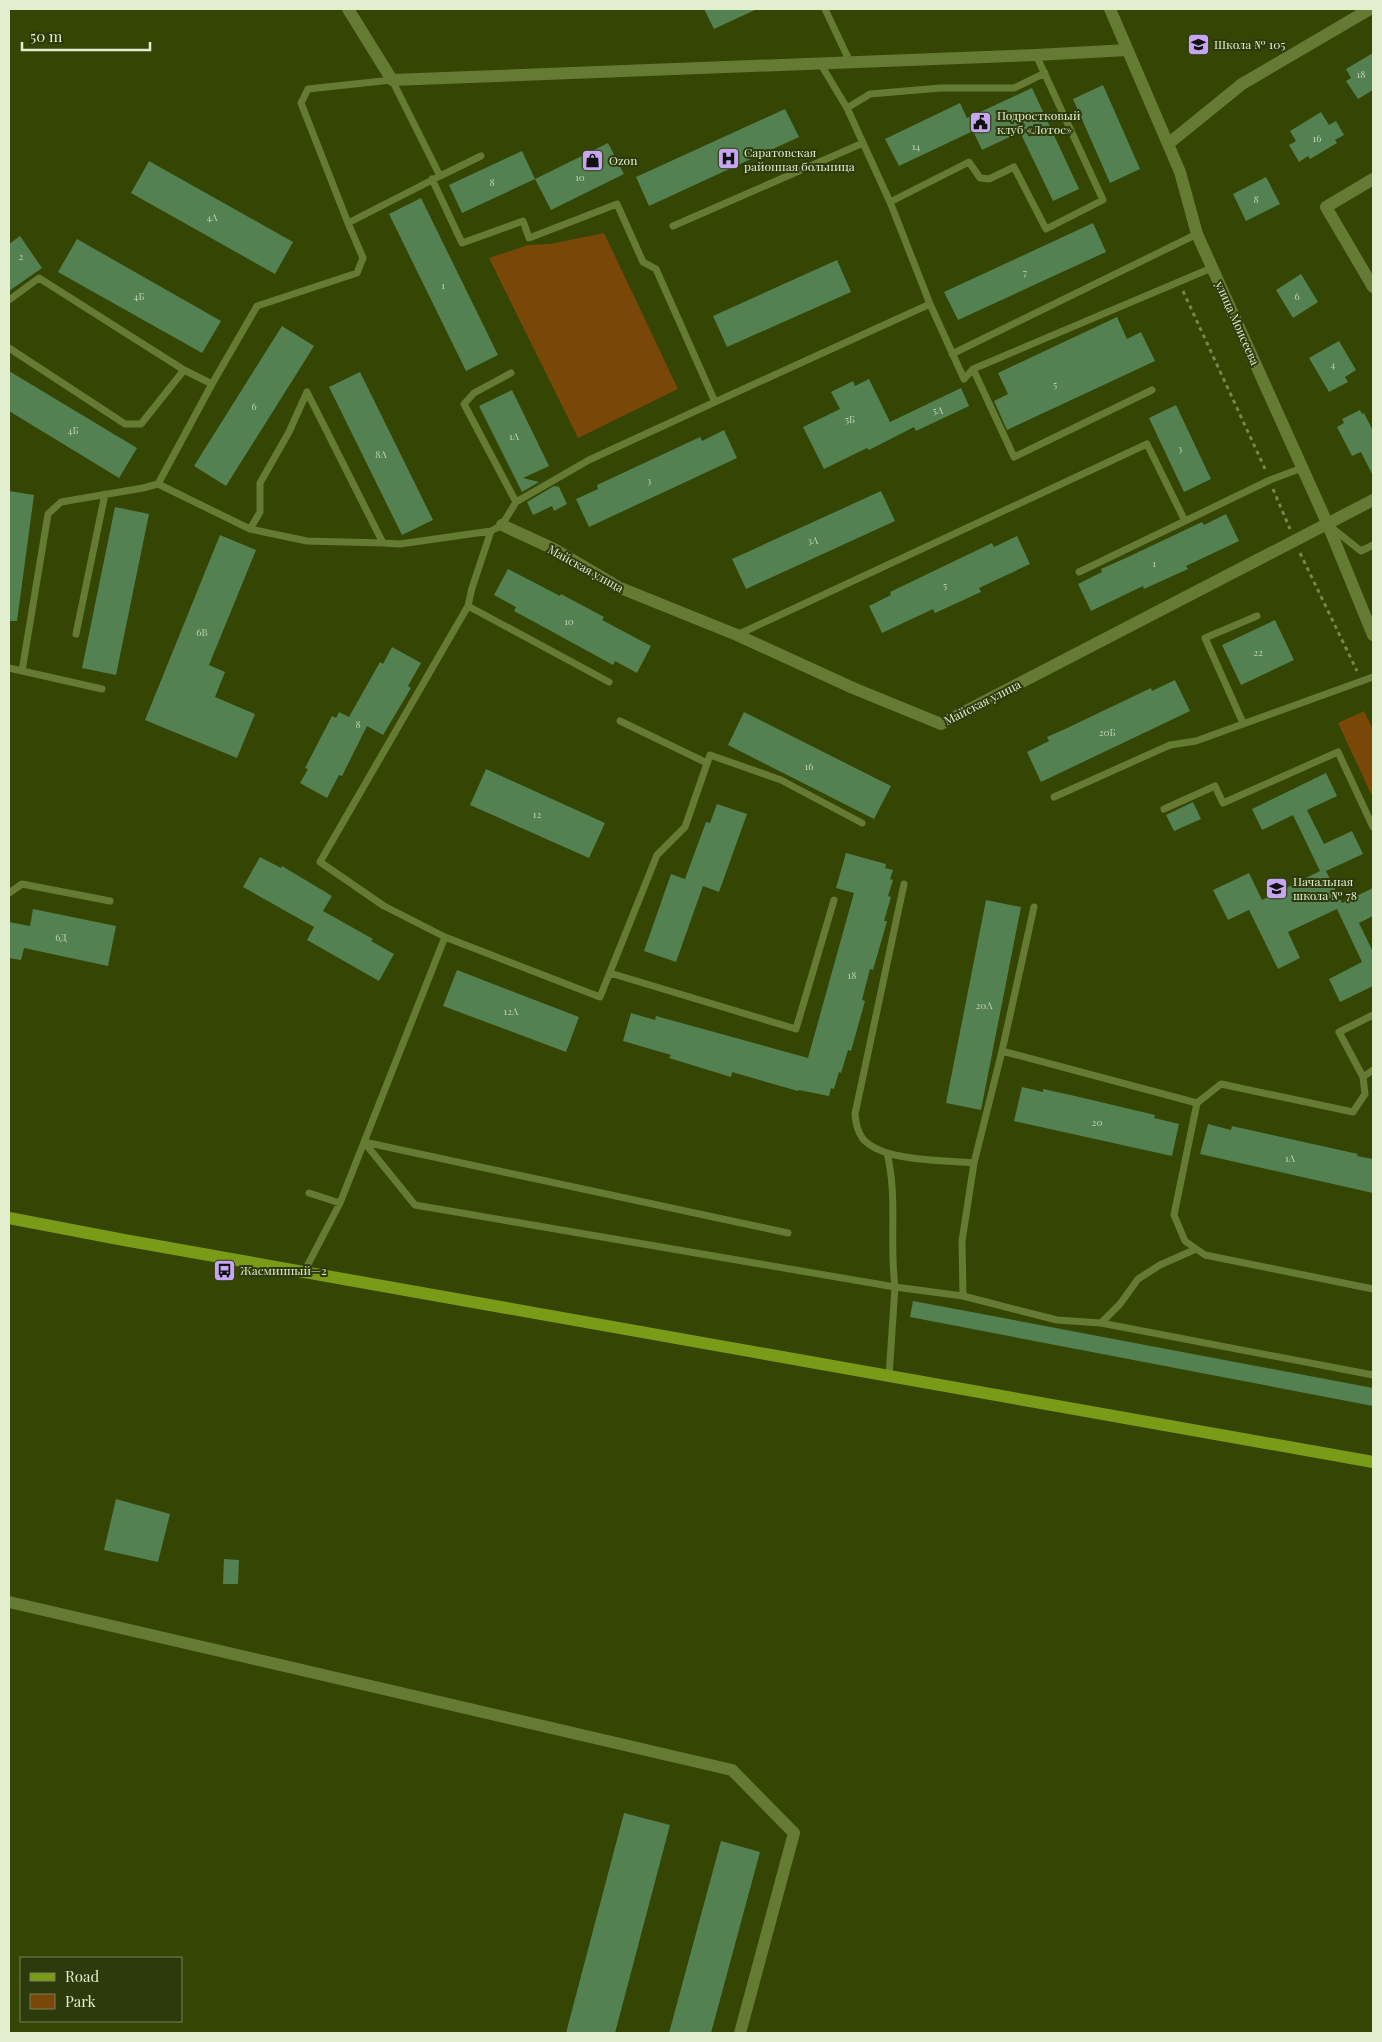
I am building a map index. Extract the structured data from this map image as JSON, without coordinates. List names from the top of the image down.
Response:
{
  "streets": {
    "street": ["улица Моисеева", "Майская улица"]
  },
  "crossings": [
    ["улица Моисеева", "Майская улица"]
  ],
  "places": {
    "school or university": ["Школа № 105", "Начальная школа № 78"],
    "public building": ["Подростковый клуб «Лотос»"],
    "hospital": ["Саратовская районная больница"],
    "shop": ["Ozon"],
    "bus stop": ["Жасминный—2"]
  },
  "house_numbers": [
    "18",
    "16",
    "14",
    "10",
    "8",
    "8",
    "4А",
    "2",
    "7",
    "1",
    "4Б",
    "6",
    "4",
    "5",
    "6",
    "5А",
    "5Б",
    "4Б",
    "1А",
    "3",
    "8А",
    "3",
    "3А",
    "1",
    "5",
    "10",
    "6В",
    "22",
    "8",
    "20Б",
    "16",
    "12",
    "6Д",
    "18",
    "20А",
    "12А",
    "20",
    "1А"
  ],
  "legend": ["Road", "Park"],
  "scale_bar": "50 m"
}
